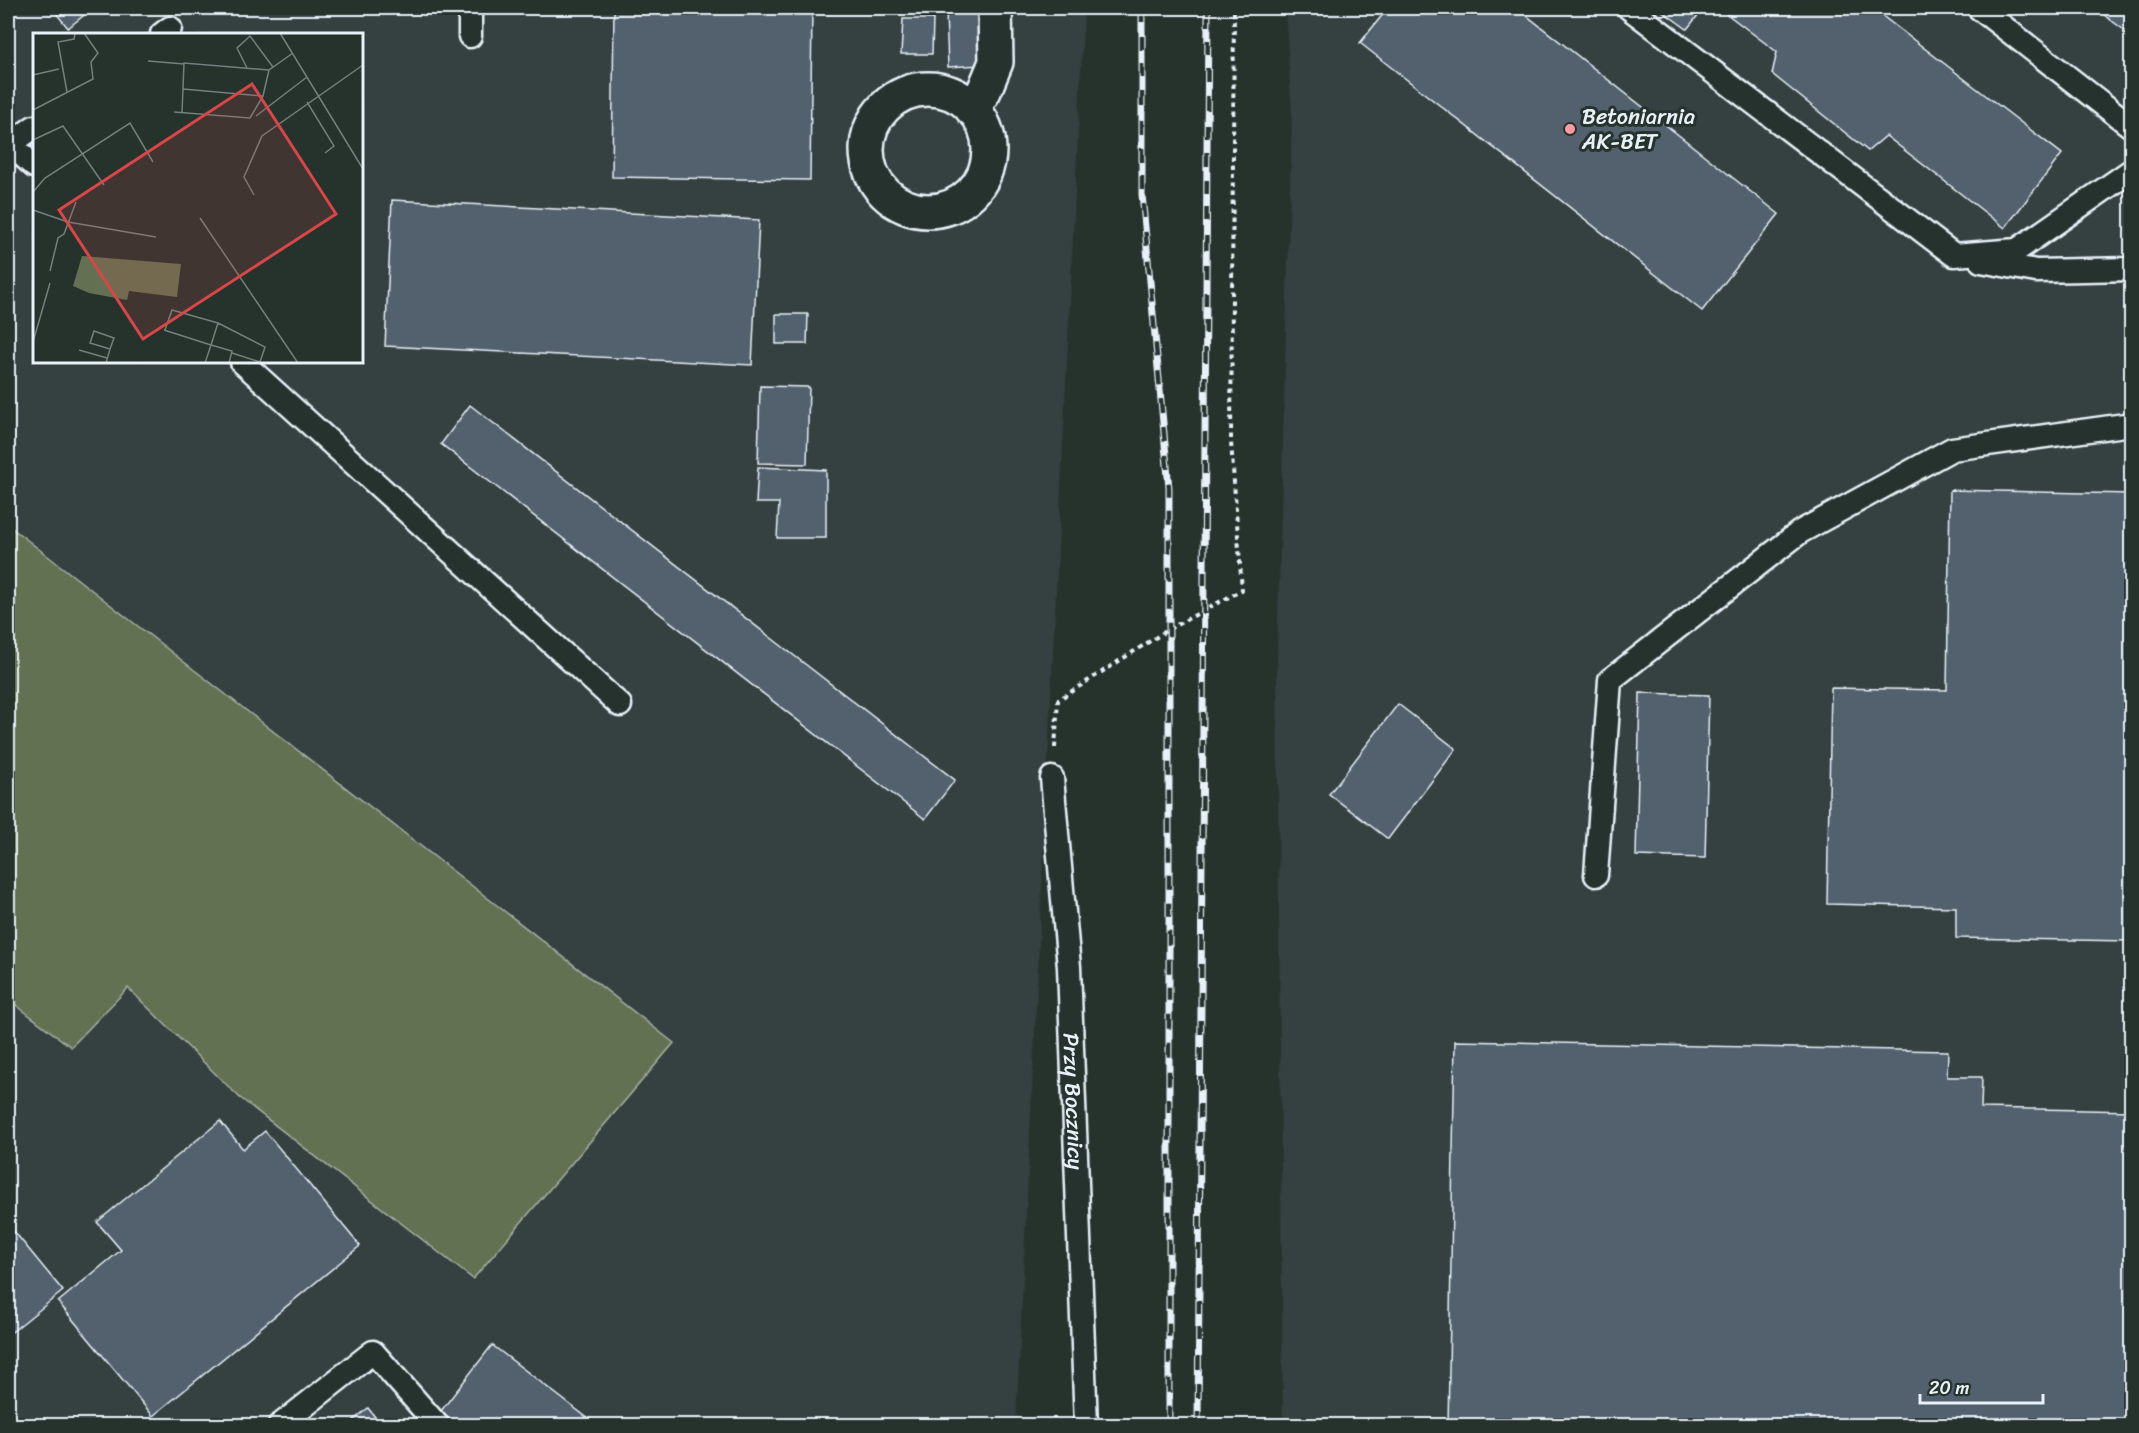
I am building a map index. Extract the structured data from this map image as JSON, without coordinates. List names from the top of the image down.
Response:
{
  "streets": {
    "lane": ["Przy Bocznicy"]
  },
  "places": ["Betoniarnia AK-BET"],
  "scale_bar": "20 m"
}
